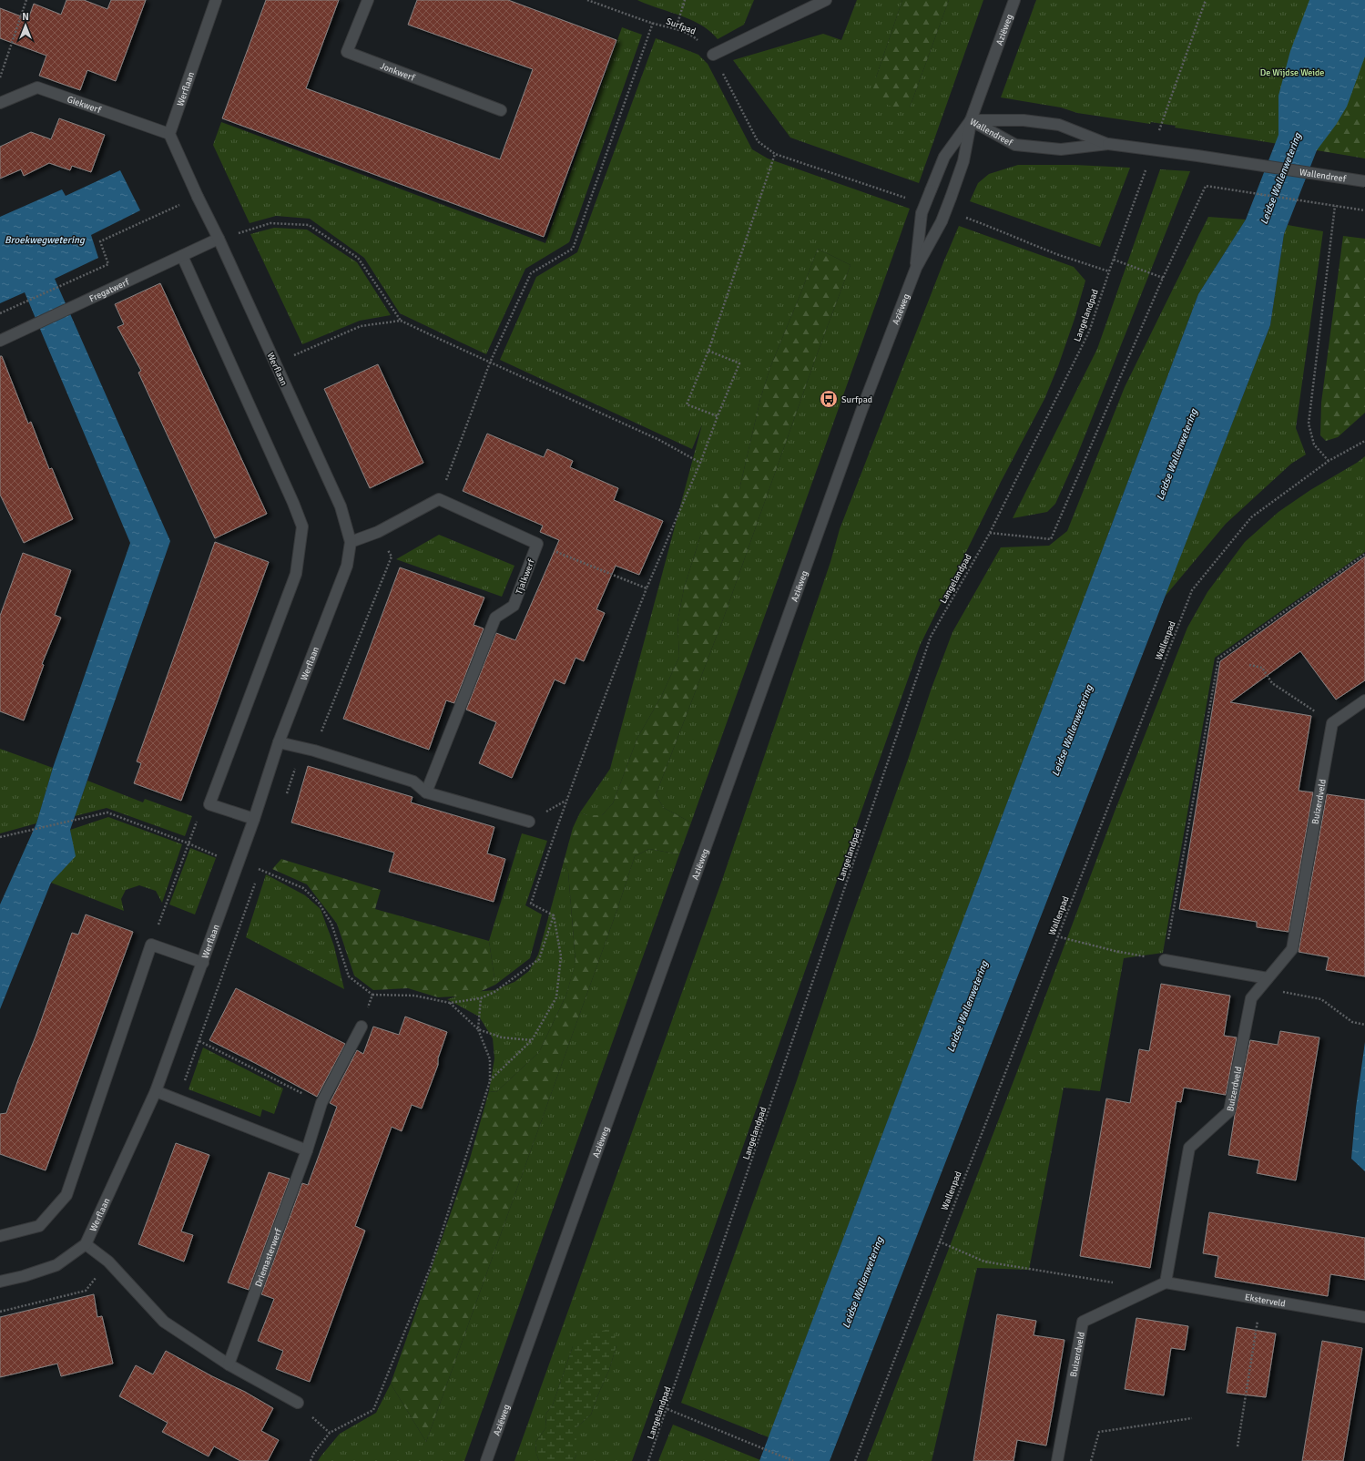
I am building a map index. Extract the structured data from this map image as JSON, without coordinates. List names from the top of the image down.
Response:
{
  "streets": {
    "street": [
      "Aziëweg",
      "Jonkwerf",
      "Werflaan",
      "Giekwerf",
      "Wallendreef",
      "Fregatwerf",
      "Tjalkwerf",
      "Buizerdveld",
      "Driemasterwerf",
      "Eksterveld"
    ],
    "path": ["Surfpad", "Langelandpad", "Wallenpad"]
  },
  "crossings": [
    ["Aziëweg", "Wallendreef"],
    ["Werflaan", "Giekwerf"],
    ["Werflaan", "Fregatwerf"],
    ["Buizerdveld", "Eksterveld"]
  ],
  "water": ["Leidse Wallenwetering", "Broekwegwetering"],
  "parks": ["De Wijdse Weide"],
  "places": {
    "bus stop": ["Surfpad"]
  },
  "north": "top"
}
